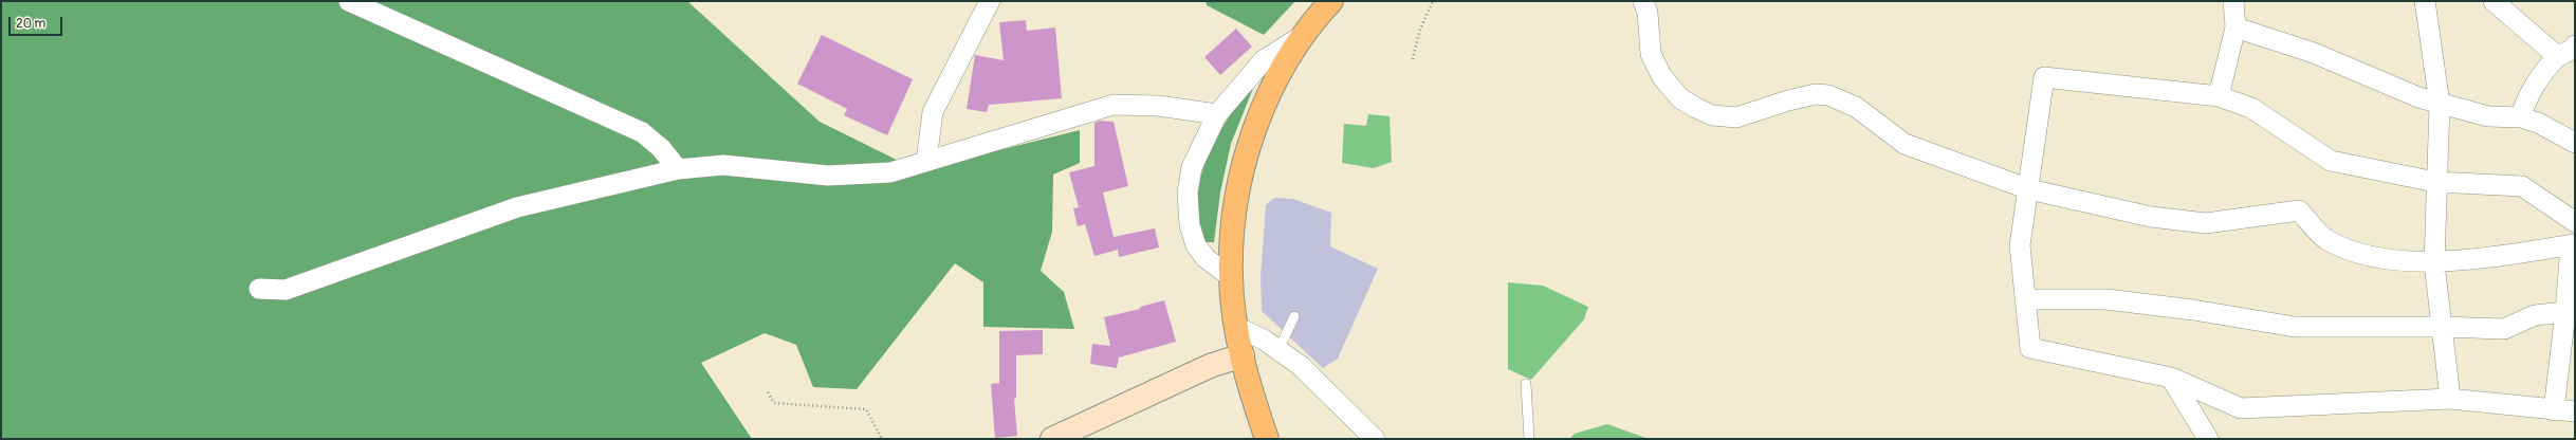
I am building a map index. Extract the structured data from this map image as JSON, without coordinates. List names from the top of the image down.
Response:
{
  "scale_bar": "20 m"
}
